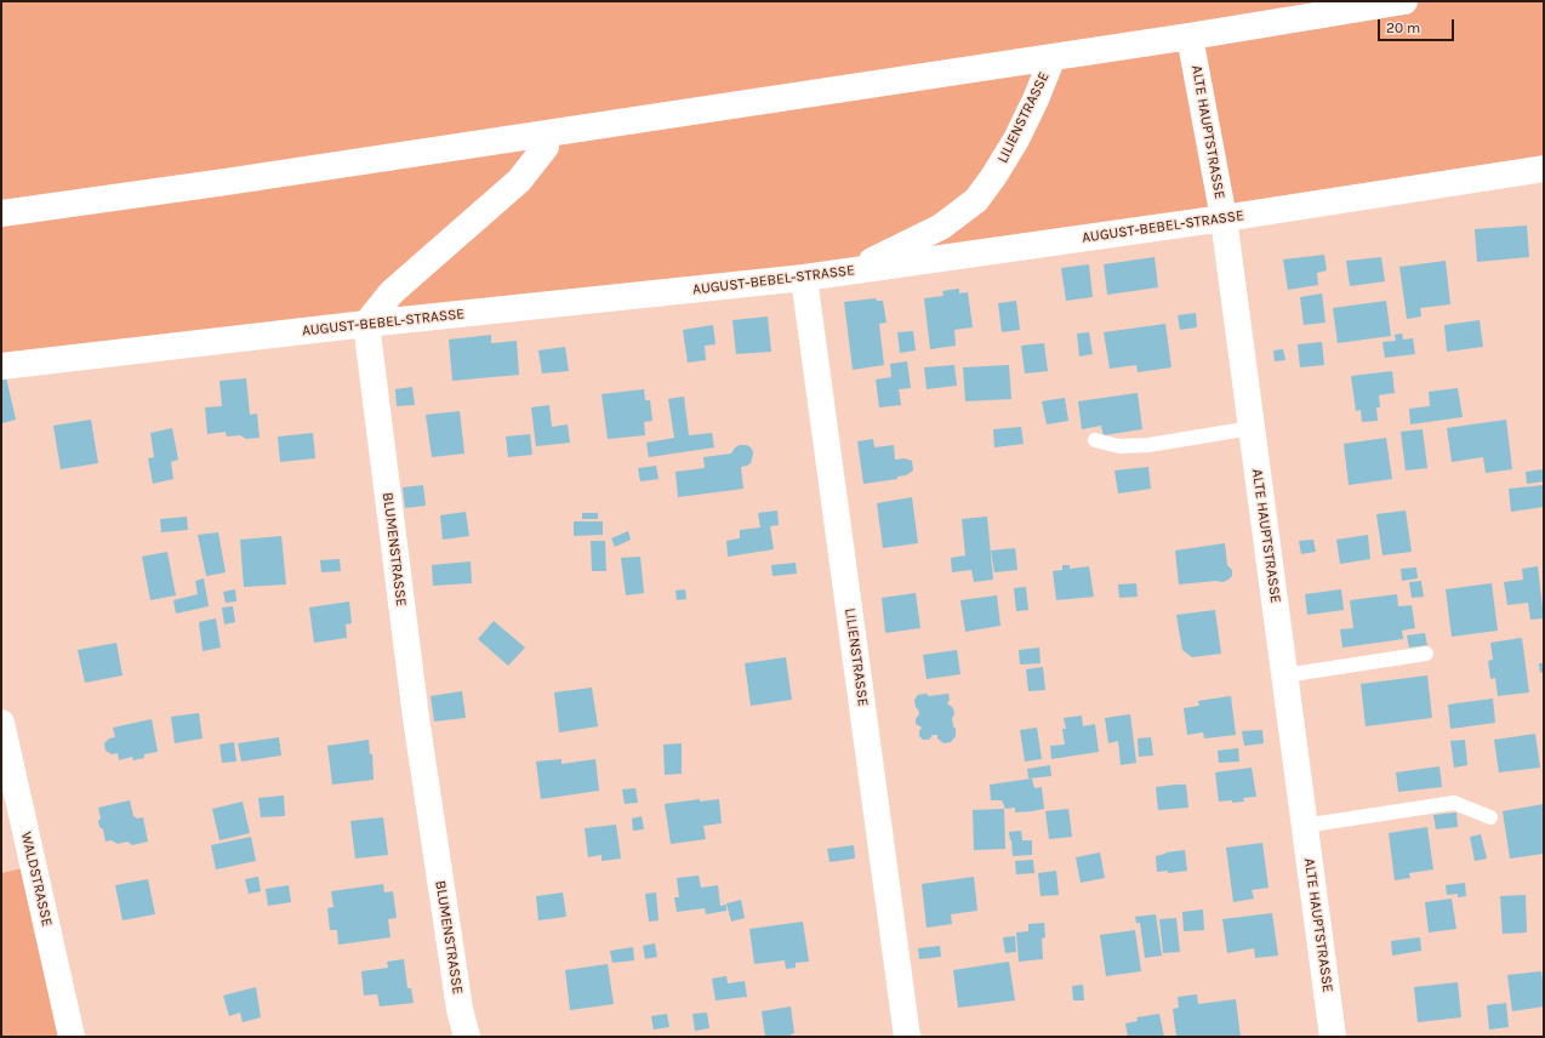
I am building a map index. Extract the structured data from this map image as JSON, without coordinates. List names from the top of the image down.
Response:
{
  "streets": {
    "street": [
      "LILIENSTRASSE",
      "ALTE HAUPTSTRASSE",
      "AUGUST-BEBEL-STRASSE",
      "BLUMENSTRASSE",
      "WALDSTRASSE"
    ]
  },
  "crossings": [
    ["LILIENSTRASSE", "AUGUST-BEBEL-STRASSE"],
    ["ALTE HAUPTSTRASSE", "AUGUST-BEBEL-STRASSE"],
    ["AUGUST-BEBEL-STRASSE", "BLUMENSTRASSE"]
  ],
  "scale_bar": "20 m"
}
